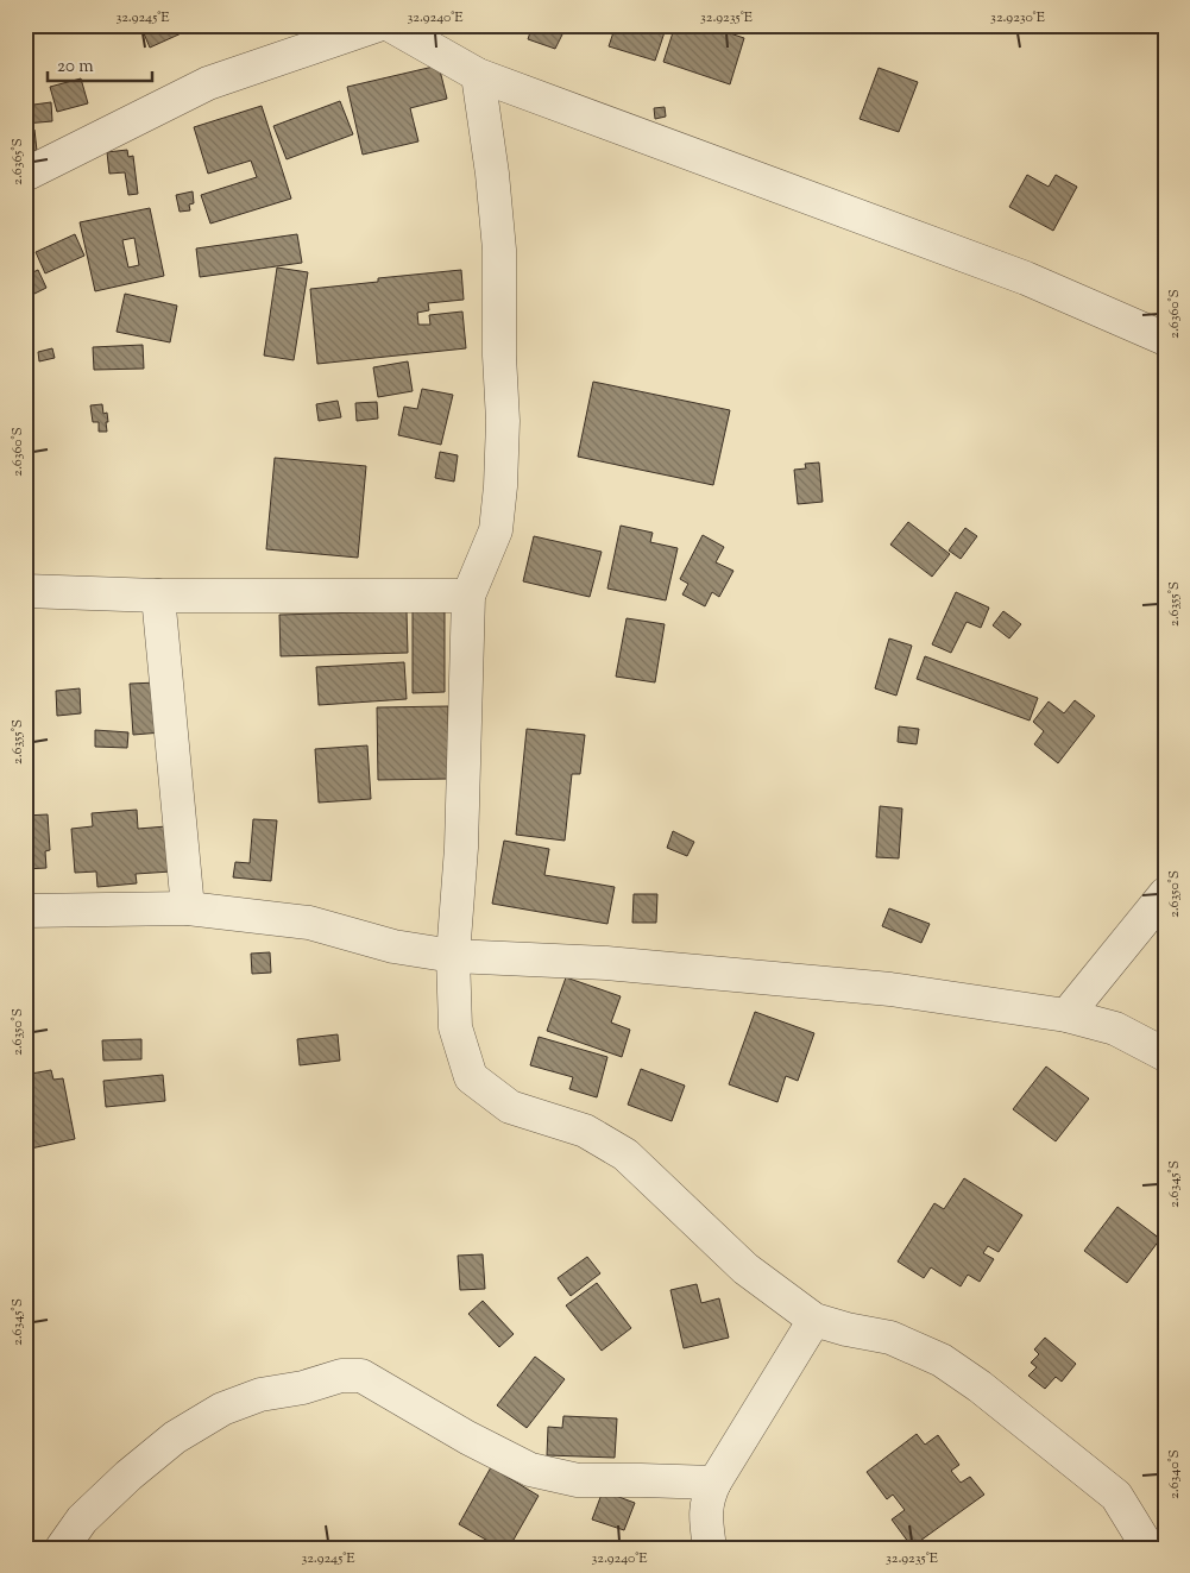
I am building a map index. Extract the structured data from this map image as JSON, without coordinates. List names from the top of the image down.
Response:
{
  "scale_bar": "20 m",
  "coordinates": [
    "32.9245°E",
    "32.9240°E",
    "32.9235°E",
    "32.9230°E",
    "2.6365°S",
    "2.6360°S",
    "2.6355°S",
    "2.6350°S",
    "2.6345°S",
    "2.6340°S"
  ]
}
